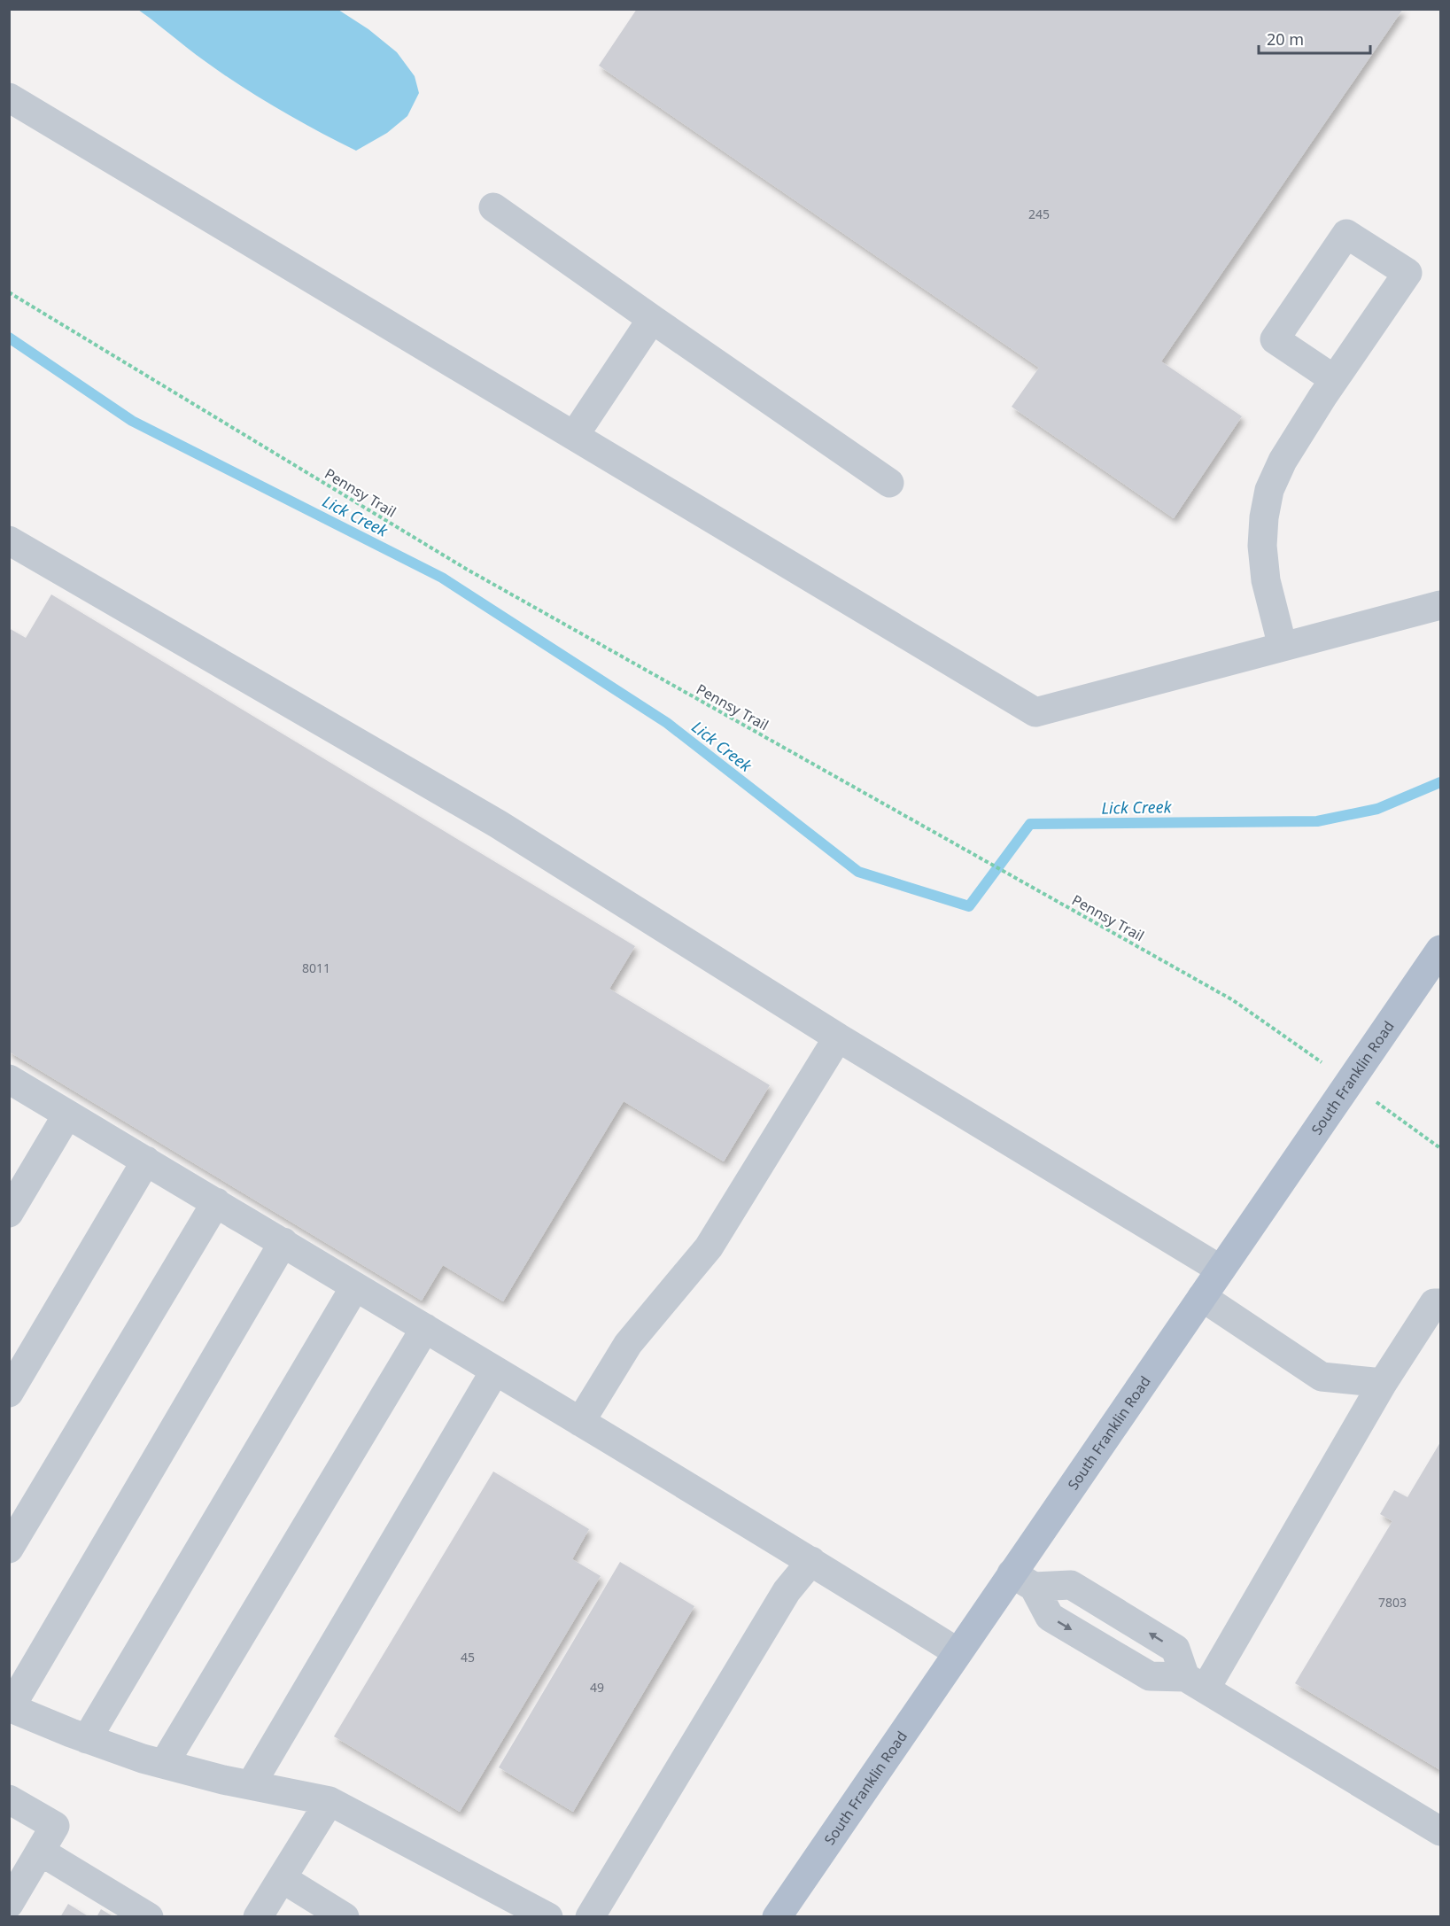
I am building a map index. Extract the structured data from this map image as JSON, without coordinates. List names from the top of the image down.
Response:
{
  "streets": {
    "main road": ["South Franklin Road"],
    "path": ["Pennsy Trail"]
  },
  "crossings": [
    ["Pennsy Trail", "South Franklin Road"]
  ],
  "water": ["Lick Creek"],
  "house_numbers": [
    "245",
    "8011",
    "7803",
    "45",
    "49"
  ],
  "scale_bar": "20 m"
}
